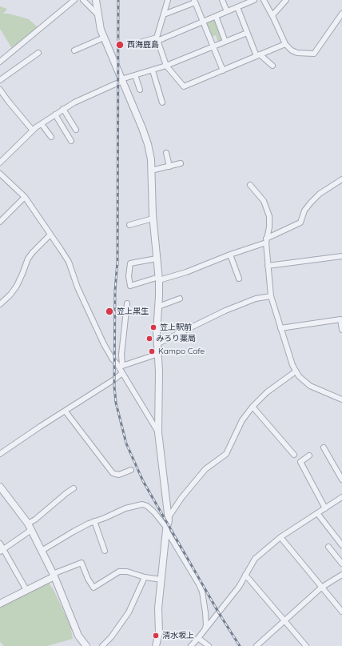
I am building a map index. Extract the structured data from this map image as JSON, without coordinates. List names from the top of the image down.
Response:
{
  "places": [
    "西海鹿島",
    "笠上黒生",
    "笠上駅前",
    "みろり薬局",
    "Kampo Cafe",
    "清水坂上"
  ]
}
